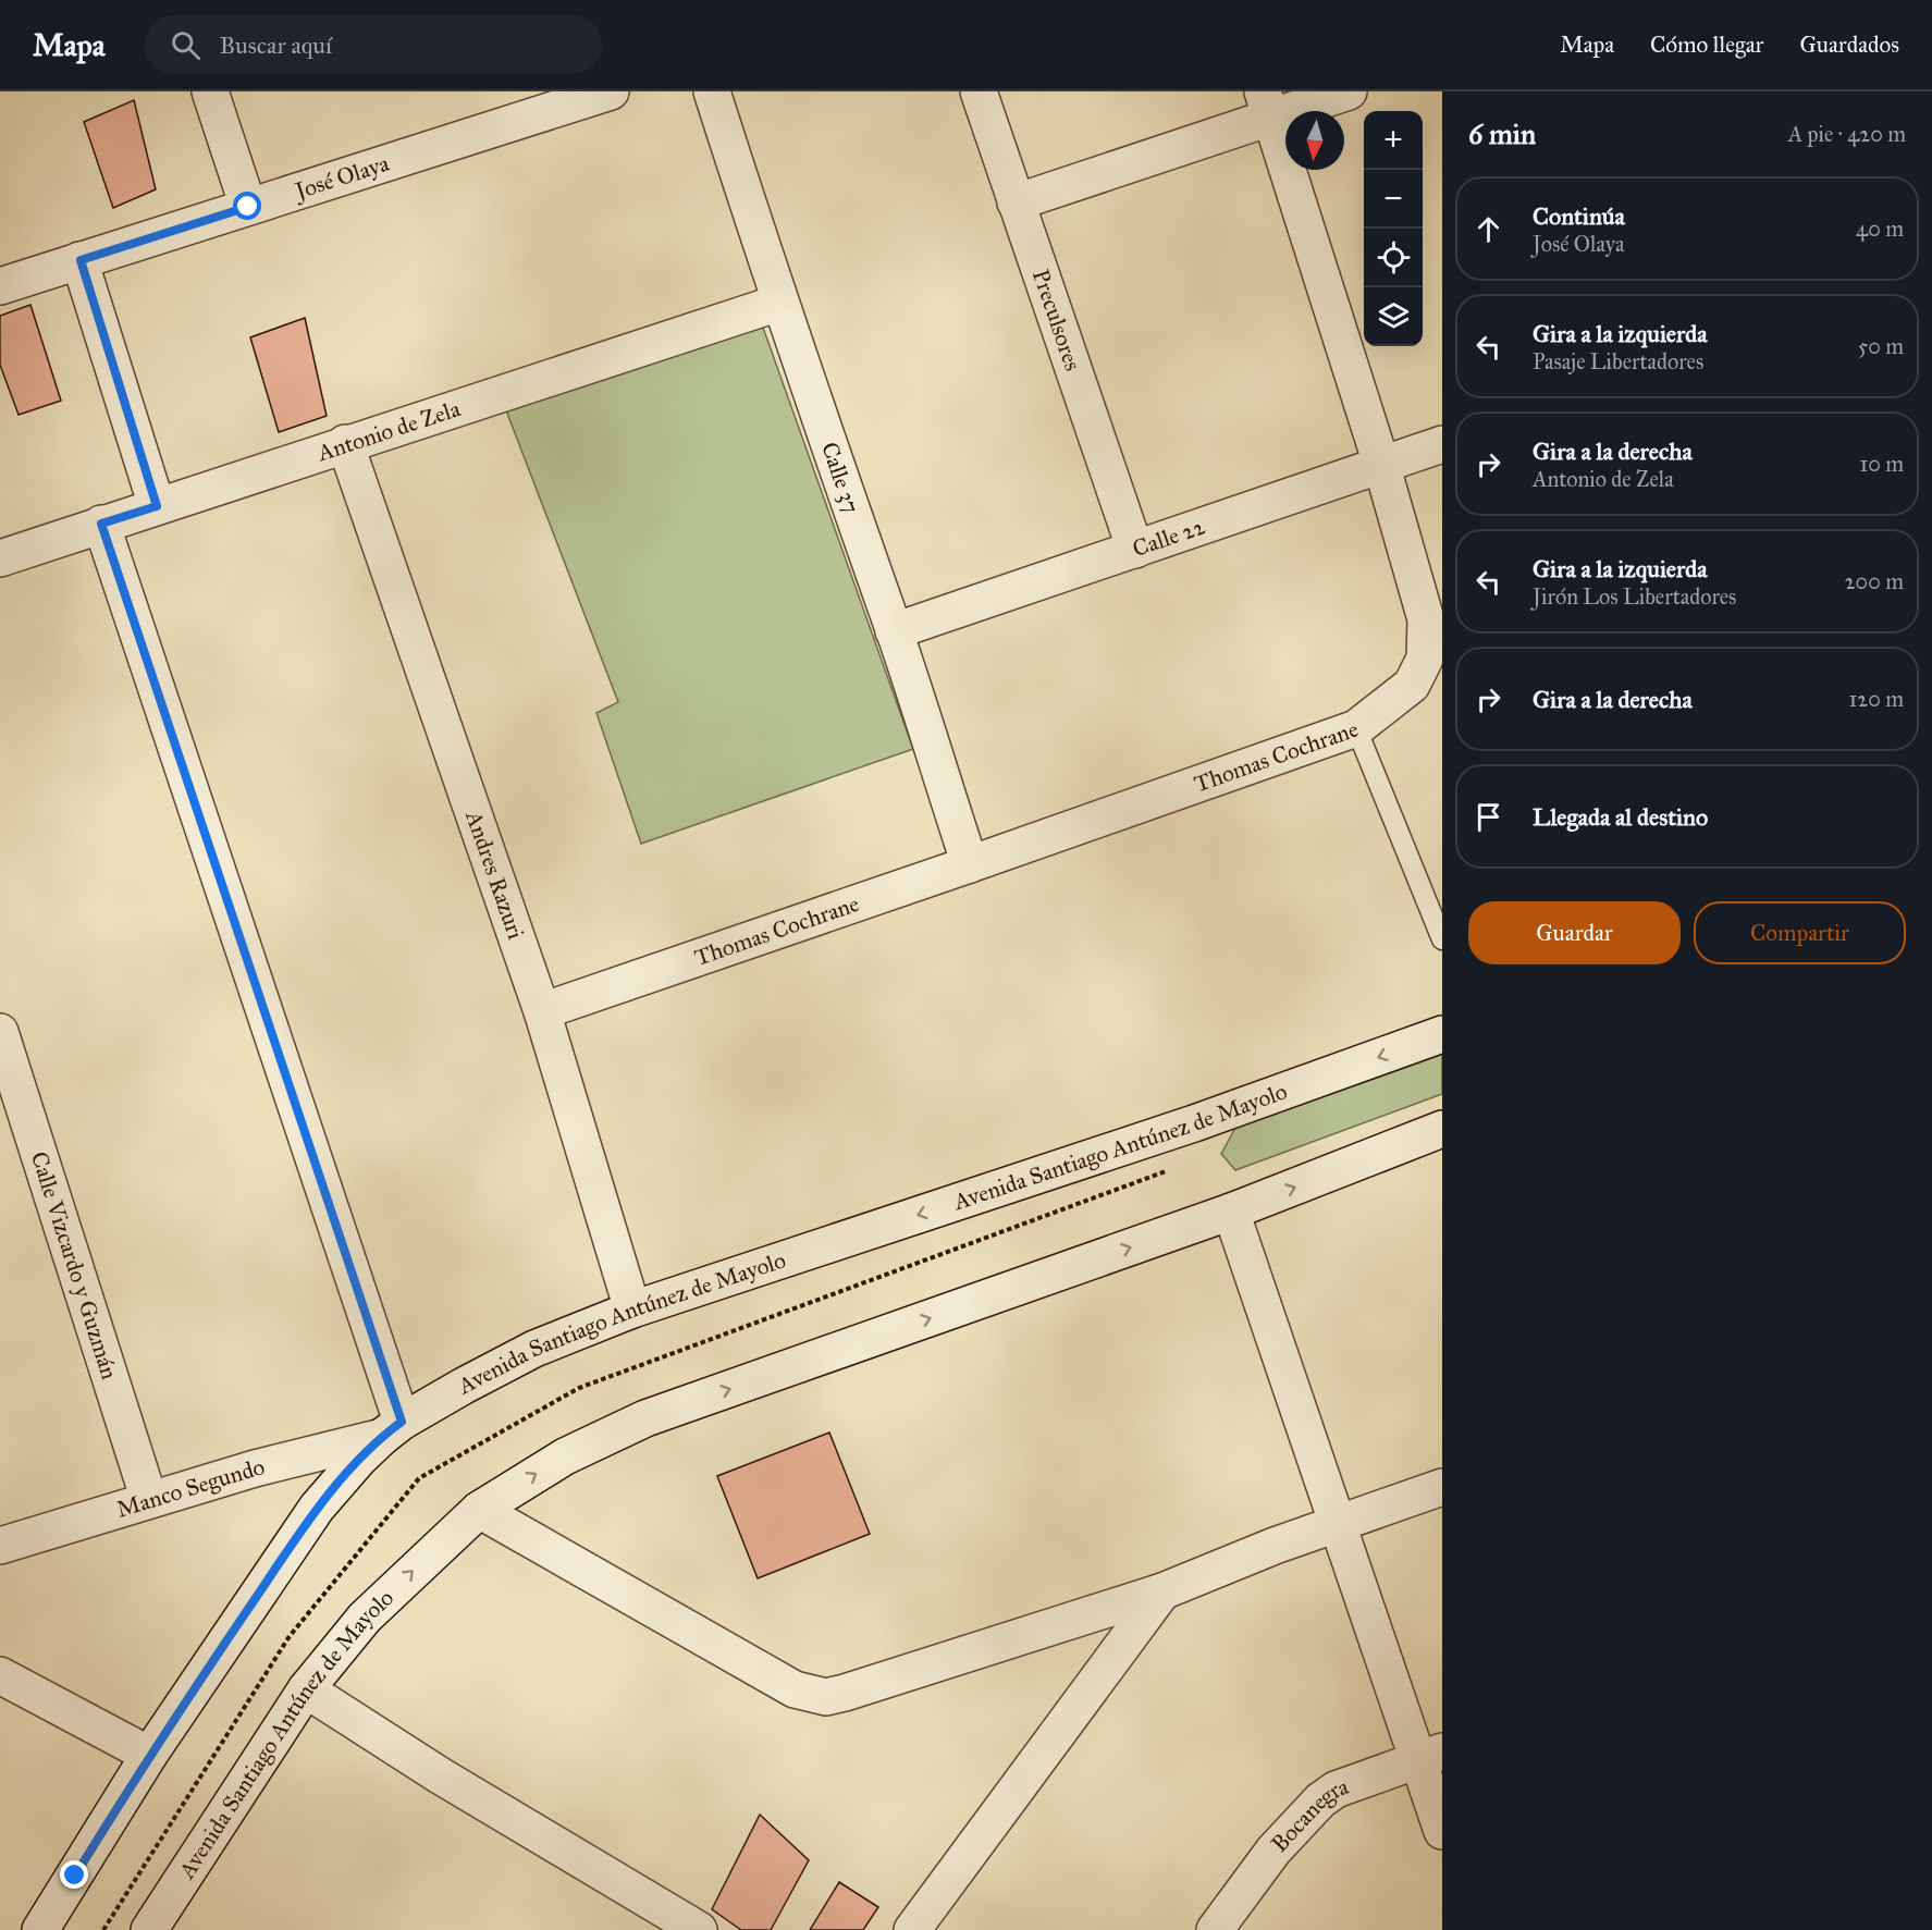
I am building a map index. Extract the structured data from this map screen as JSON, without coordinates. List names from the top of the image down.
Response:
{
  "streets": {
    "street": [
      "José Olaya",
      "Preculsores",
      "Antonio de Zela",
      "Calle 37",
      "Calle 22",
      "Thomas Cochrane",
      "Andres Razuri",
      "Avenida Santiago Antúnez de Mayolo",
      "Calle Vizcardo y Guzmán",
      "Manco Segundo",
      "Bocanegra"
    ]
  },
  "crossings": [
    ["Preculsores", "Calle 22"],
    ["Antonio de Zela", "Calle 37"],
    ["Antonio de Zela", "Andres Razuri"],
    ["Calle 37", "Calle 22"],
    ["Calle 37", "Thomas Cochrane"],
    ["Calle 22", "Thomas Cochrane"],
    ["Thomas Cochrane", "Andres Razuri"],
    ["Andres Razuri", "Avenida Santiago Antúnez de Mayolo"],
    ["Avenida Santiago Antúnez de Mayolo", "Manco Segundo"],
    ["Calle Vizcardo y Guzmán", "Manco Segundo"]
  ],
  "north": "bottom",
  "page": {
    "header": "Mapa",
    "search": "Buscar aquí",
    "nav": ["Mapa", "Cómo llegar", "Guardados"],
    "heading": ["6 min", "A pie · 420 m"],
    "map_buttons": ["+", "−"],
    "list": [
      ["Continúa", "José Olaya", "40 m"],
      ["Gira a la izquierda", "Pasaje Libertadores", "50 m"],
      ["Gira a la derecha", "Antonio de Zela", "10 m"],
      ["Gira a la izquierda", "Jirón Los Libertadores", "200 m"],
      ["Gira a la derecha", "120 m"],
      "Llegada al destino"
    ],
    "buttons": ["Guardar", "Compartir"]
  }
}
